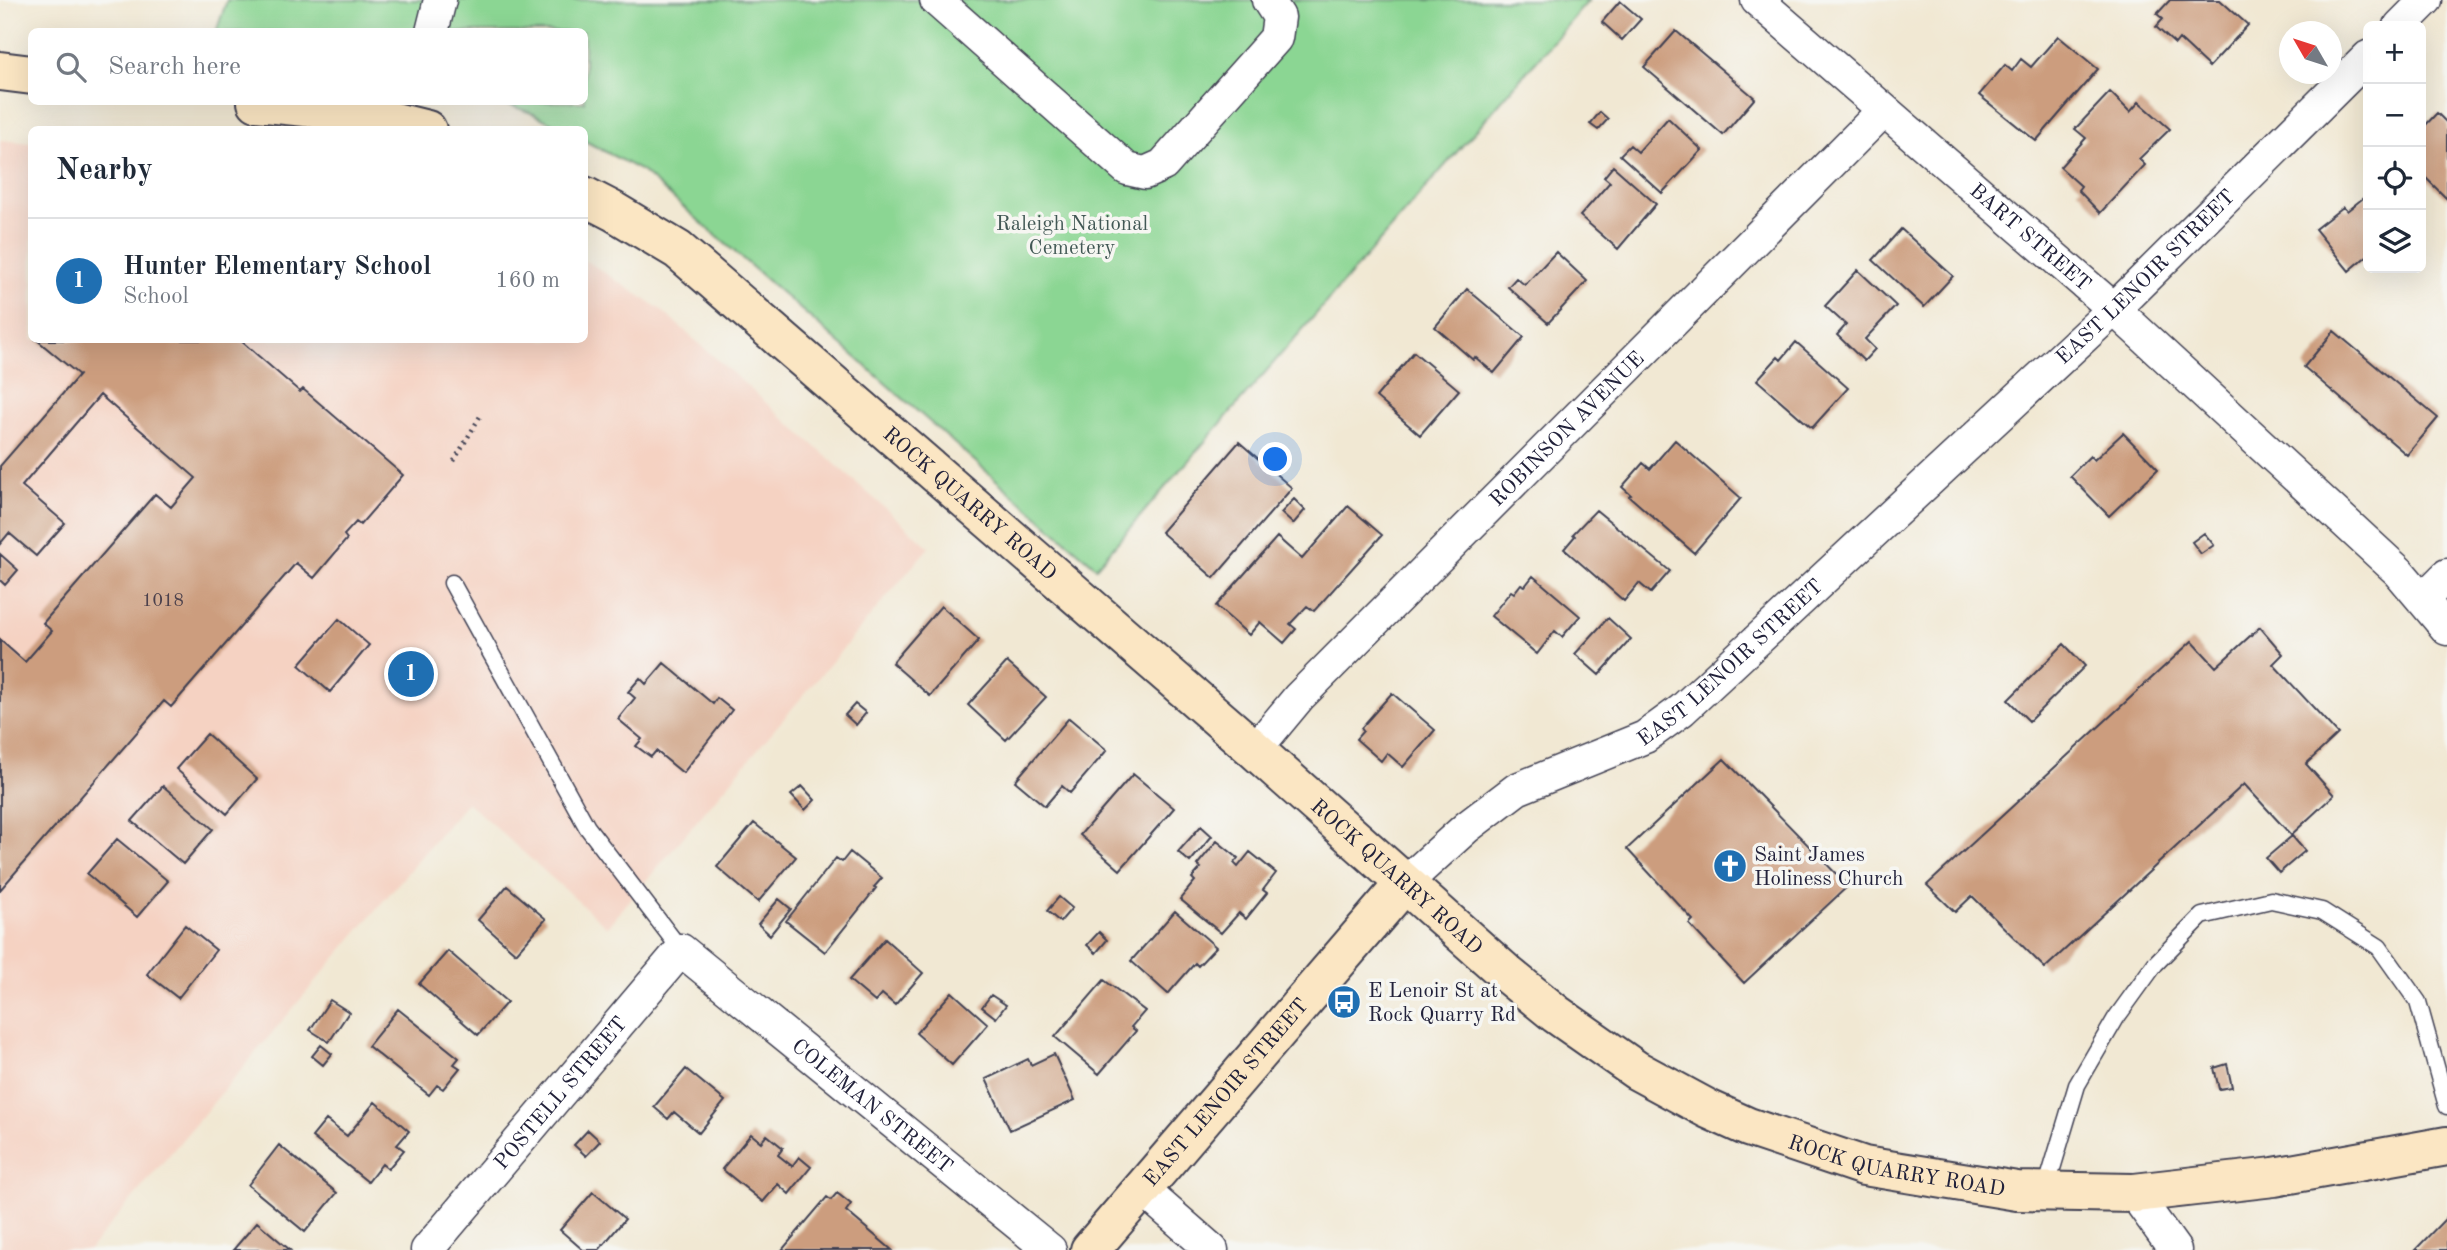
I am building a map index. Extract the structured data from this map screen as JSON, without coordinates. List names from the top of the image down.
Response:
{
  "streets": {
    "main road": ["EAST LENOIR STREET", "ROCK QUARRY ROAD"],
    "street": [
      "BART STREET",
      "ROBINSON AVENUE",
      "POSTELL STREET",
      "COLEMAN STREET"
    ]
  },
  "crossings": [
    ["BART STREET", "EAST LENOIR STREET"],
    ["BART STREET", "ROBINSON AVENUE"],
    ["EAST LENOIR STREET", "ROCK QUARRY ROAD"],
    ["ROBINSON AVENUE", "ROCK QUARRY ROAD"],
    ["POSTELL STREET", "COLEMAN STREET"]
  ],
  "parks": ["Raleigh National Cemetery"],
  "places": {
    "church": ["Saint James Holiness Church"],
    "bus stop": ["E Lenoir St at Rock Quarry Rd"]
  },
  "house_numbers": ["1018"],
  "north": "top left",
  "page": {
    "map_buttons": ["+", "−"],
    "search": "Search here",
    "heading": "Nearby",
    "list": [
      {
        "mark": "1",
        "name": "Hunter Elementary School",
        "note": "School",
        "value": "160 m"
      }
    ],
    "pins": "1"
  }
}
